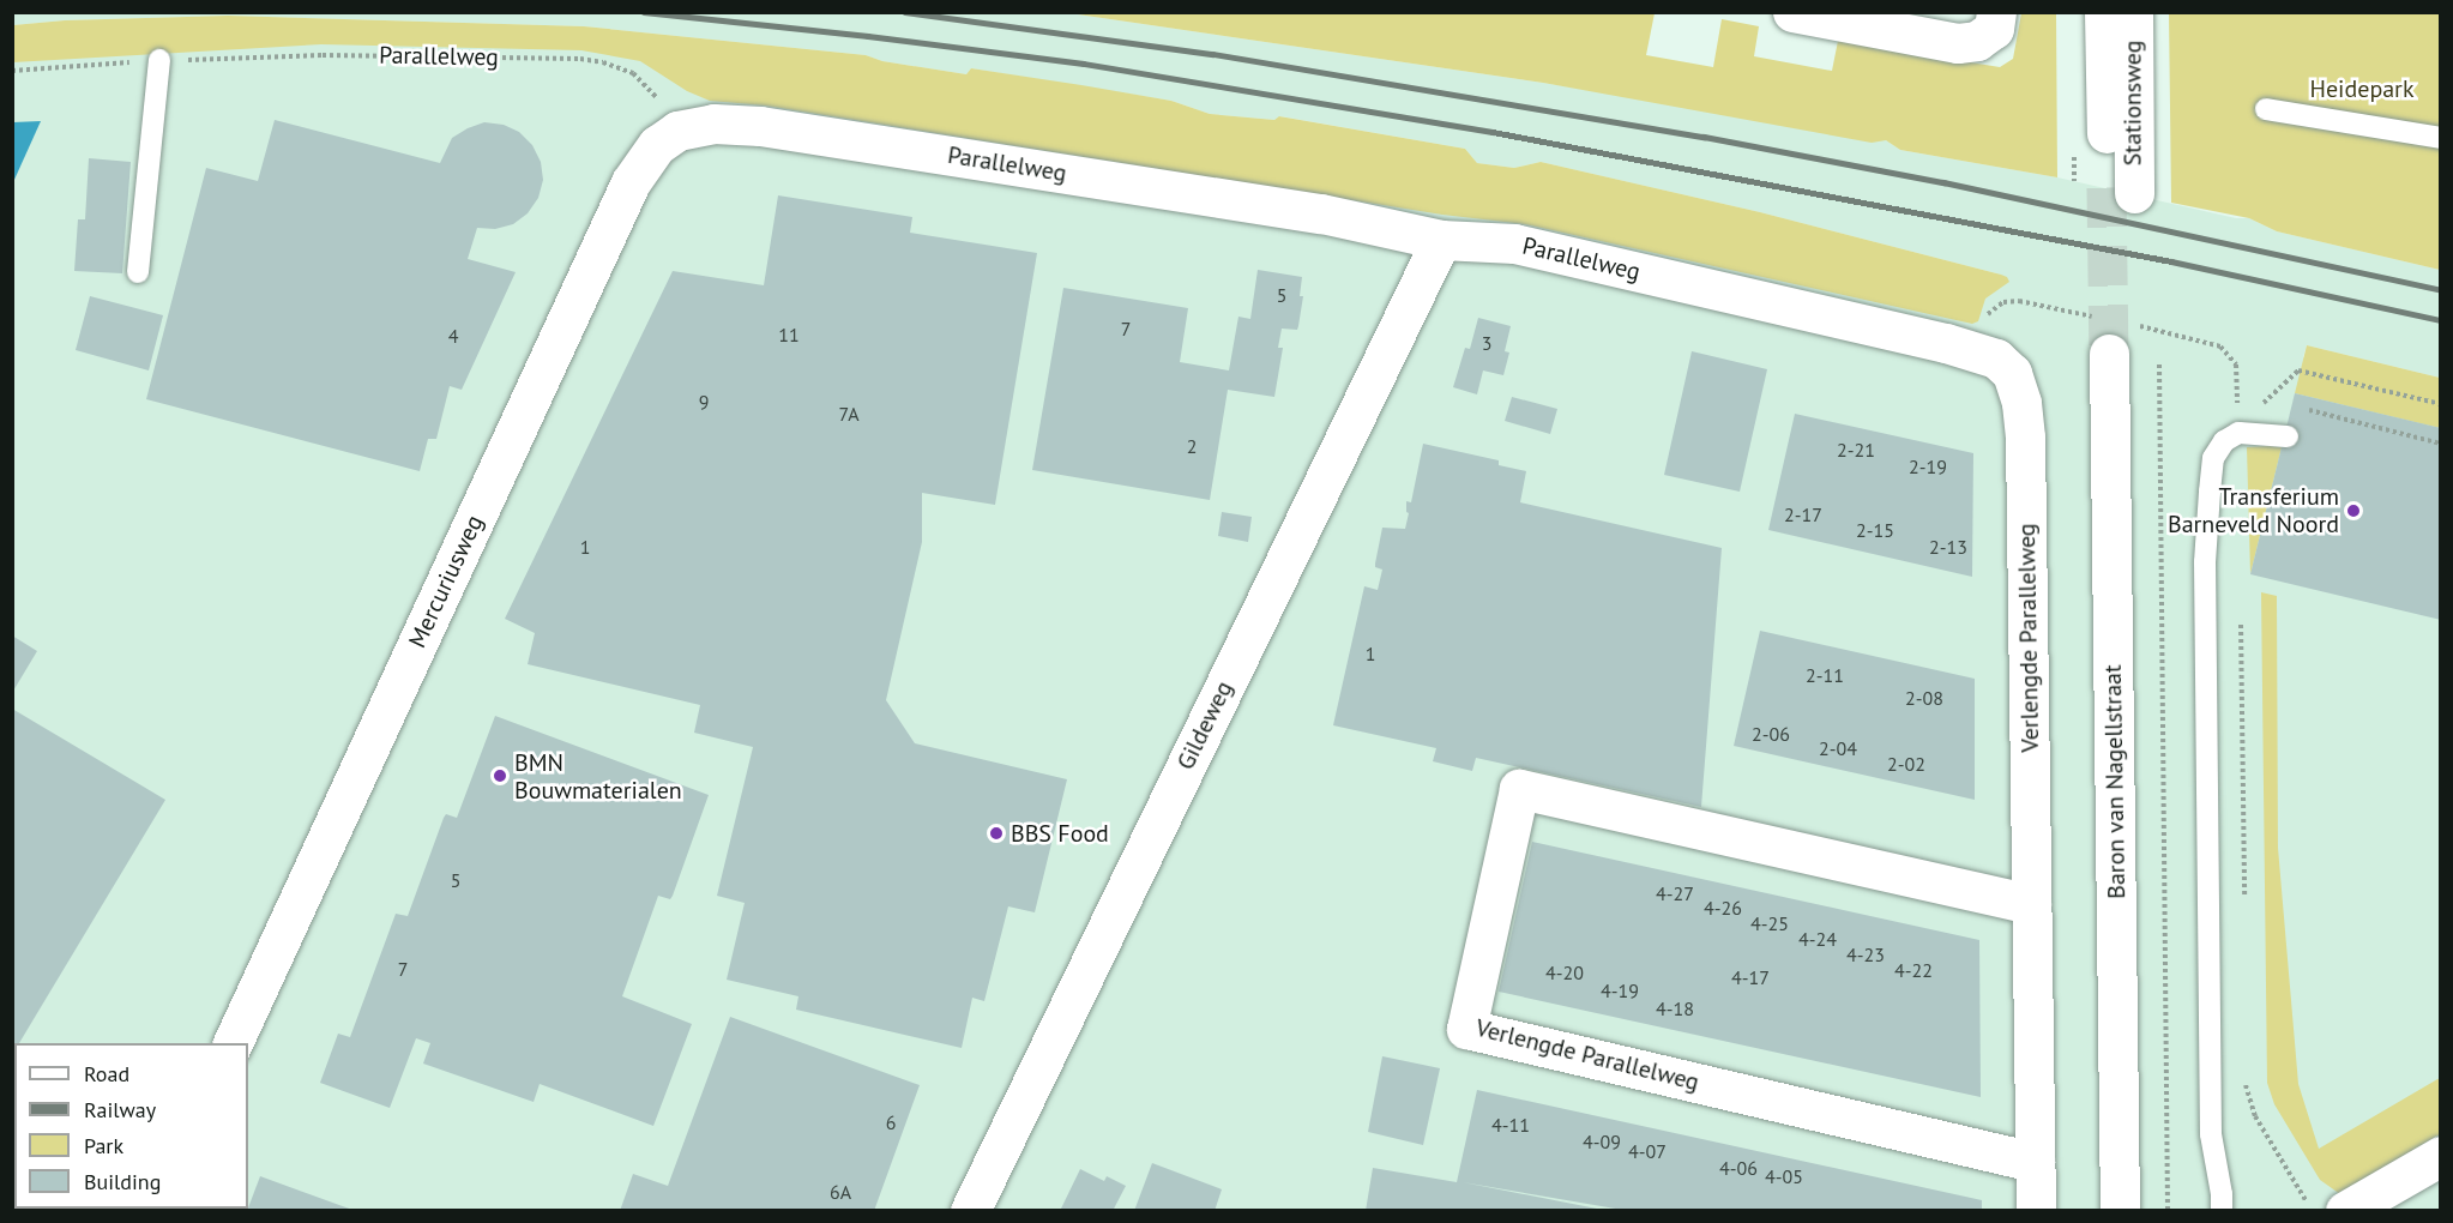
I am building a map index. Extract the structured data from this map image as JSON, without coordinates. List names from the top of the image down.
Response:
{
  "streets": {
    "street": [
      "Parallelweg",
      "Stationsweg",
      "Mercuriusweg",
      "Verlengde Parallelweg",
      "Gildeweg",
      "Baron van Nagellstraat"
    ]
  },
  "crossings": [
    ["Parallelweg", "Mercuriusweg"],
    ["Parallelweg", "Verlengde Parallelweg"],
    ["Parallelweg", "Gildeweg"]
  ],
  "parks": ["Heidepark"],
  "places": ["Transferium Barneveld Noord", "BMN Bouwmaterialen", "BBS Food"],
  "house_numbers": [
    "5",
    "7",
    "11",
    "4",
    "3",
    "9",
    "7A",
    "2",
    "2-21",
    "2-19",
    "2-17",
    "2-15",
    "1",
    "2-13",
    "1",
    "2-11",
    "2-08",
    "2-06",
    "2-04",
    "2-02",
    "5",
    "4-27",
    "4-26",
    "4-25",
    "4-24",
    "4-23",
    "7",
    "4-22",
    "4-20",
    "4-17",
    "4-19",
    "4-18",
    "6",
    "4-11",
    "4-09",
    "4-07",
    "4-06",
    "4-05",
    "6A"
  ],
  "legend": [
    "Road",
    "Railway",
    "Park",
    "Building"
  ]
}
